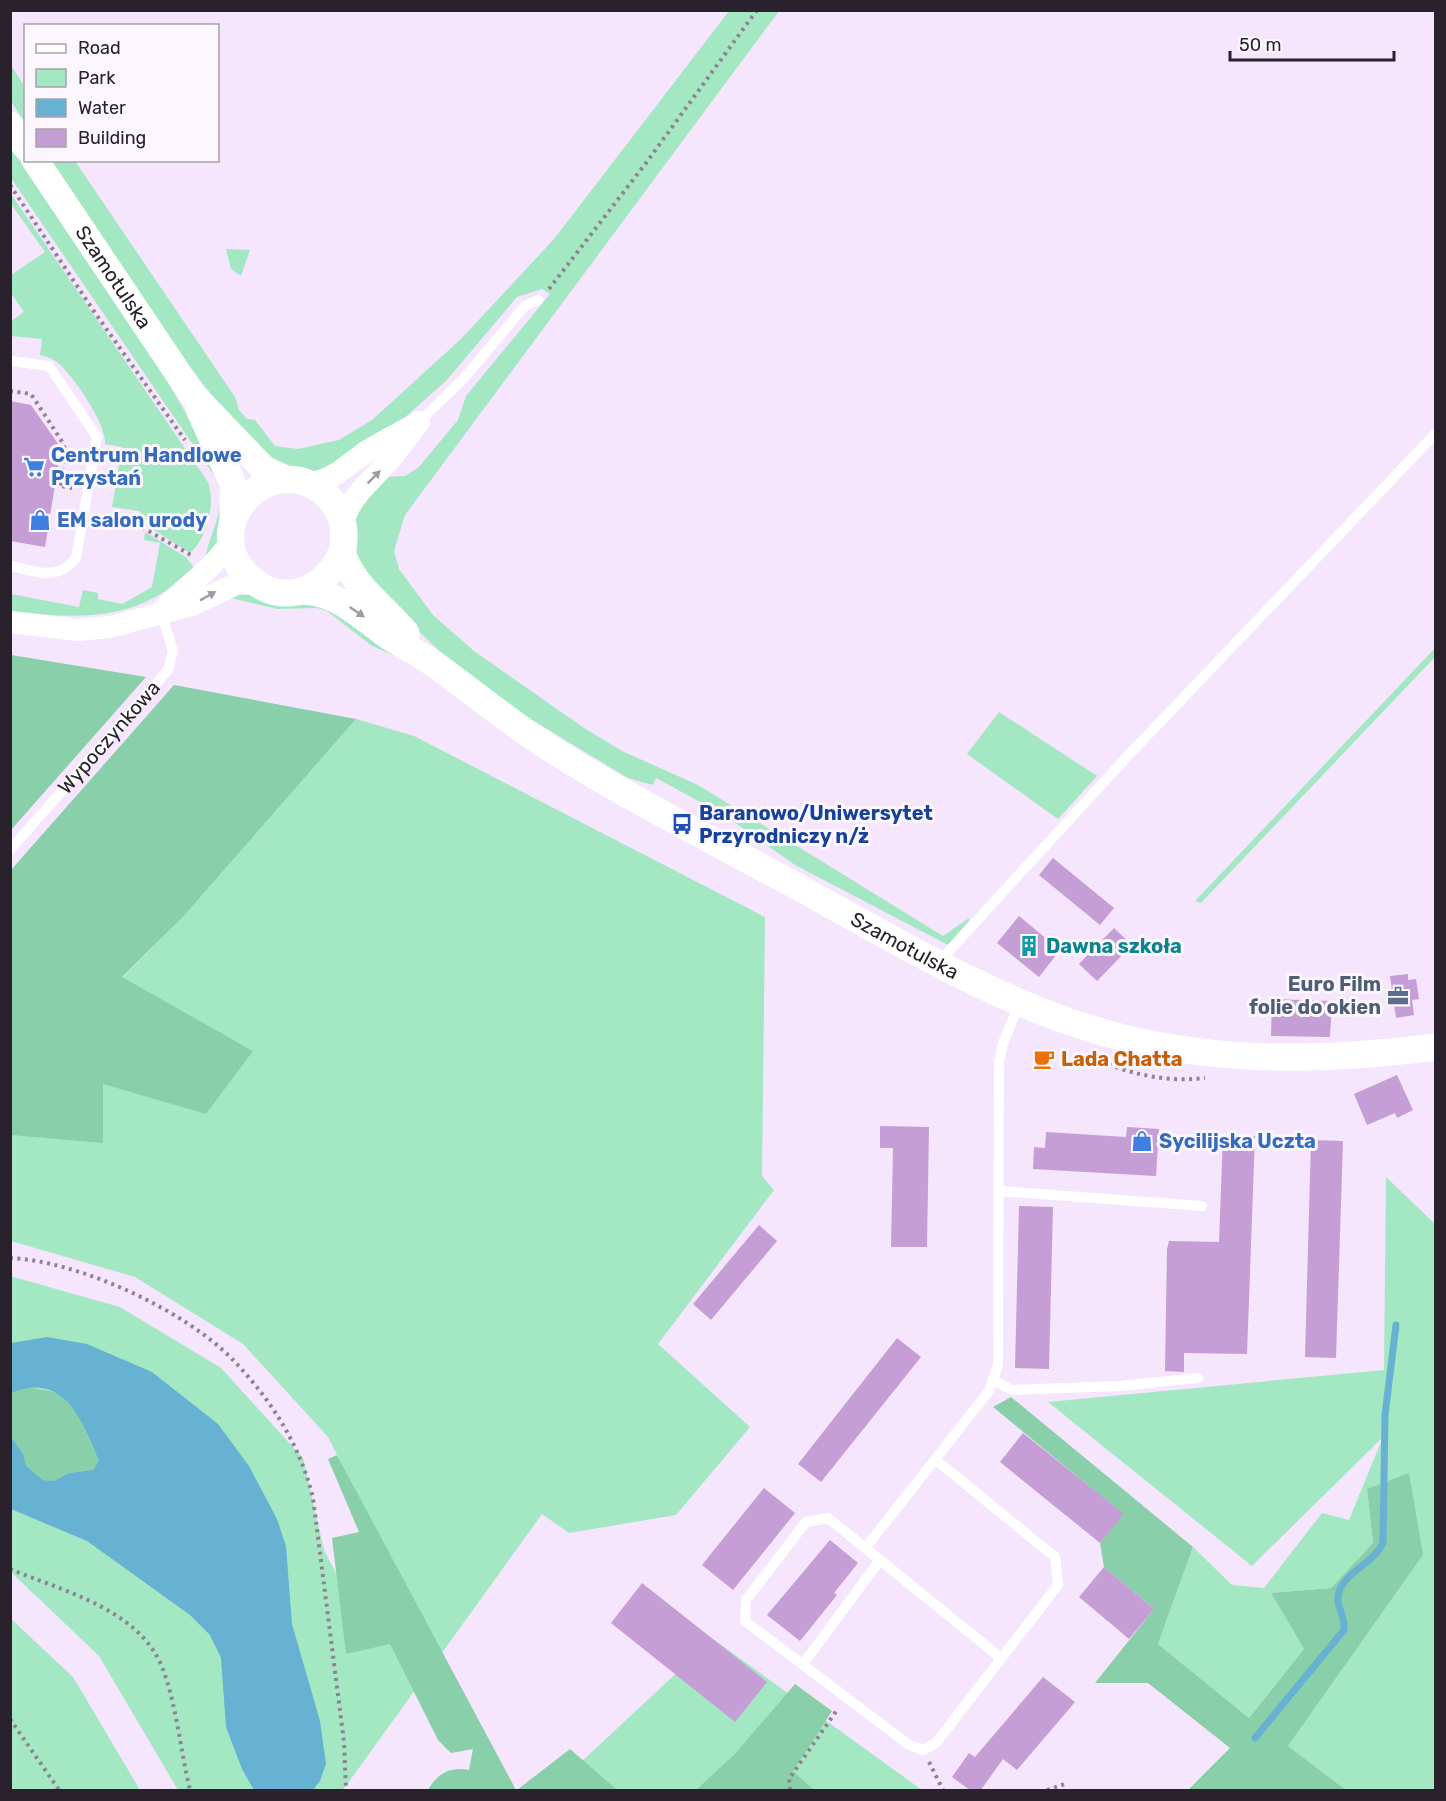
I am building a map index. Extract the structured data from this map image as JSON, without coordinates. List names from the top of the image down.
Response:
{
  "streets": {
    "street": ["Szamotulska"],
    "lane": ["Wypoczynkowa"]
  },
  "places": {
    "supermarket": ["Centrum Handlowe Przystań"],
    "shop": ["EM salon urody", "Sycilijska Uczta"],
    "bus stop": ["Baranowo/Uniwersytet Przyrodniczy n/ż"],
    "building": ["Dawna szkoła"],
    "office": ["Euro Film folie do okien"],
    "cafe": ["Lada Chatta"]
  },
  "legend": [
    "Road",
    "Park",
    "Water",
    "Building"
  ],
  "scale_bar": "50 m"
}
